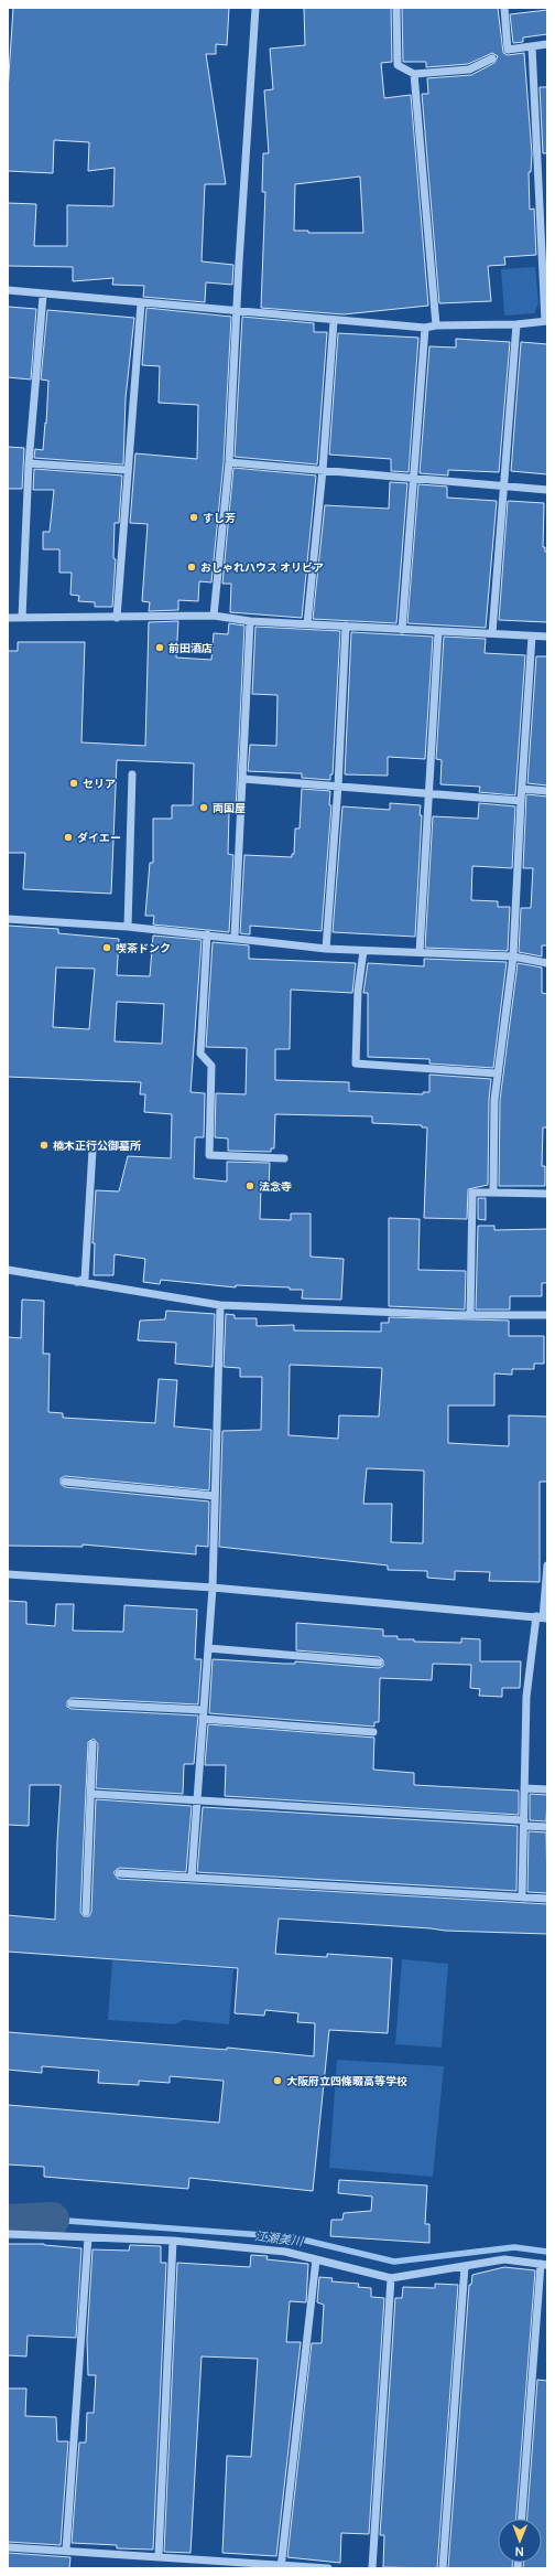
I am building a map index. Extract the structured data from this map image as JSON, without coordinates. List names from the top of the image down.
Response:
{
  "water": ["江瀬美川"],
  "places": [
    "すし芳",
    "おしゃれハウス オリビア",
    "前田酒店",
    "セリア",
    "両国屋",
    "ダイエー",
    "喫茶ドンク",
    "楠木正行公御墓所",
    "法念寺",
    "大阪府立四條畷高等学校"
  ],
  "north": "bottom"
}
